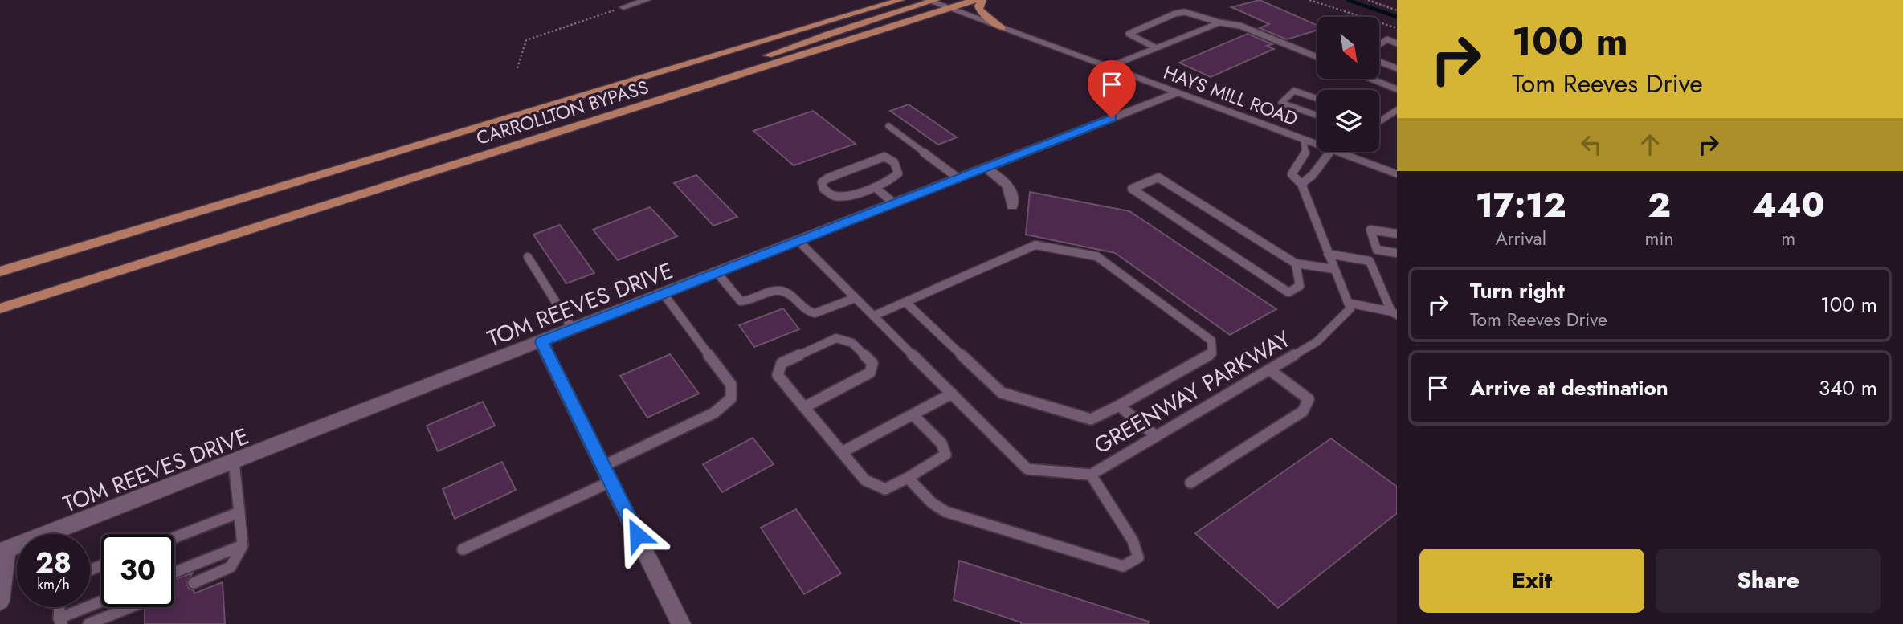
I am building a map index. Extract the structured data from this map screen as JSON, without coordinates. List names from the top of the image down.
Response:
{
  "streets": {
    "main road": ["CARROLLTON BYPASS"],
    "street": ["HAYS MILL ROAD", "TOM REEVES DRIVE"],
    "lane": ["GREENWAY PARKWAY"]
  },
  "crossings": [
    ["HAYS MILL ROAD", "CARROLLTON BYPASS"],
    ["HAYS MILL ROAD", "TOM REEVES DRIVE"],
    ["TOM REEVES DRIVE", "GREENWAY PARKWAY"]
  ],
  "north": "bottom right",
  "page": {
    "turn": ["100 m", "Tom Reeves Drive"],
    "eta": [
      "17:12",
      "Arrival",
      "2",
      "min",
      "440",
      "m"
    ],
    "list": [
      {
        "name": "Turn right",
        "note": "Tom Reeves Drive",
        "value": "100 m"
      },
      {
        "name": "Arrive at destination",
        "value": "340 m"
      }
    ],
    "speed": "28 km/h",
    "limit": "30",
    "buttons": ["Exit", "Share"]
  }
}
